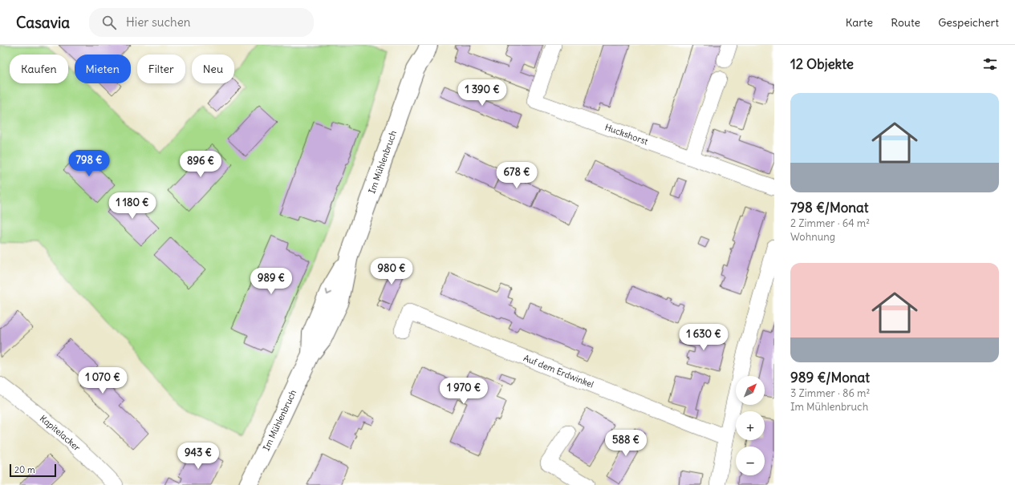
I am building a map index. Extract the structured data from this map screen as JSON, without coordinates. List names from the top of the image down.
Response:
{
  "streets": {
    "main road": ["Im Mühlenbruch"],
    "street": ["Huckshorst", "Auf dem Erdwinkel", "Kapitelacker"]
  },
  "scale_bar": "20 m",
  "north": "top right",
  "page": {
    "header": "Casavia",
    "search": "Hier suchen",
    "nav": ["Karte", "Route", "Gespeichert"],
    "heading": "12 Objekte",
    "chip": [
      "Kaufen",
      "Mieten",
      "Filter",
      "Neu"
    ],
    "price": [
      "1 390 €",
      "798 €",
      "896 €",
      "678 €",
      "1 180 €",
      "980 €",
      "989 €",
      "1 630 €",
      "1 070 €",
      "1 970 €",
      "588 €",
      "943 €"
    ],
    "list": [
      {
        "name": "798 €/Monat",
        "note": "2 Zimmer · 64 m² · Wohnung"
      },
      {
        "name": "989 €/Monat",
        "note": "3 Zimmer · 86 m² · Im Mühlenbruch"
      }
    ],
    "map_buttons": ["+", "−"],
    "scale": "20 m"
  }
}
